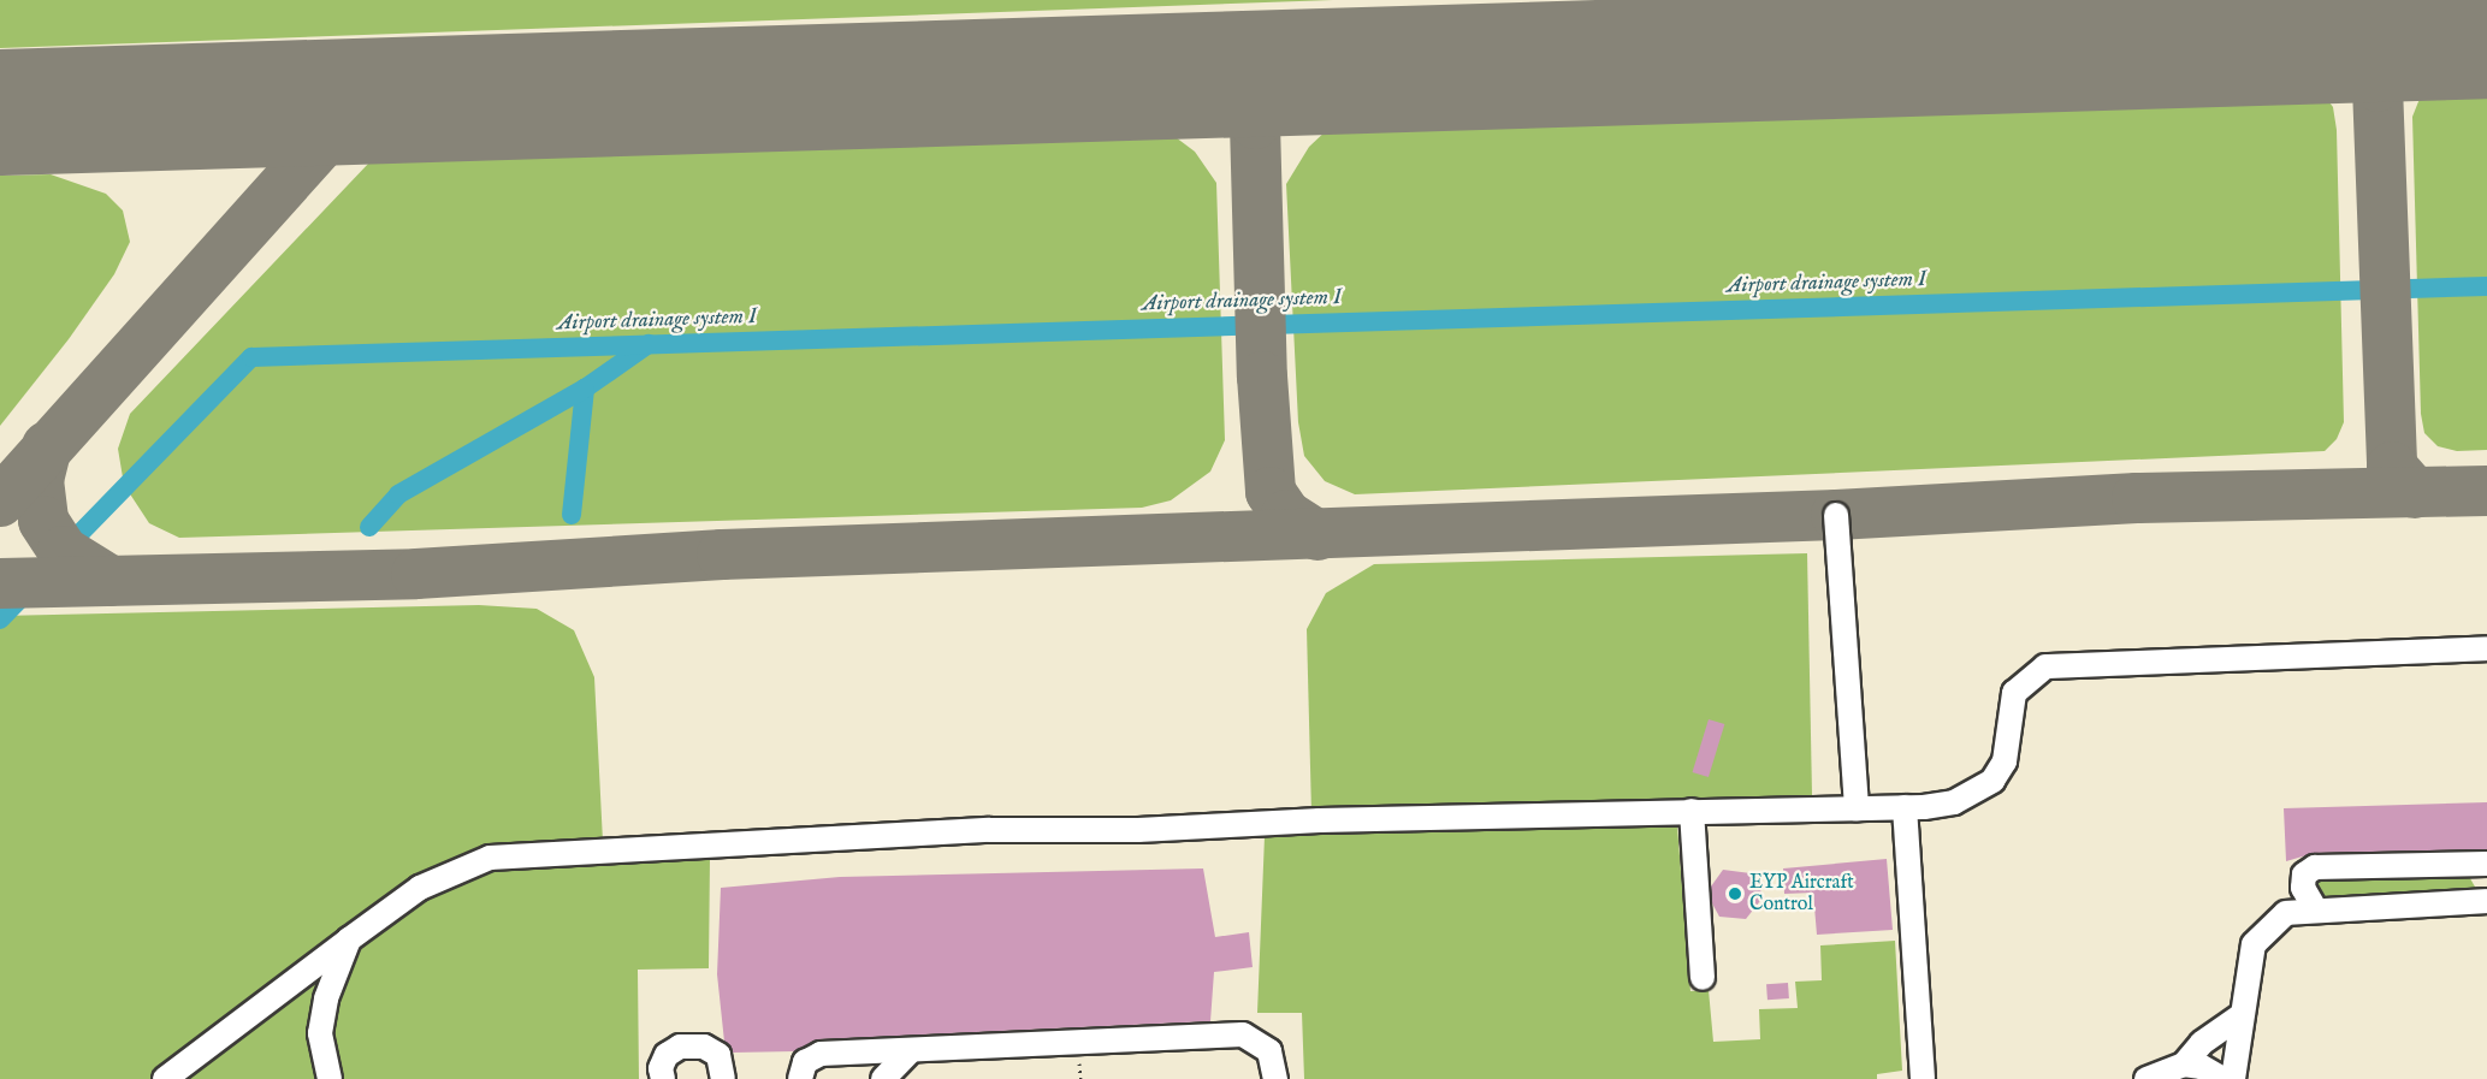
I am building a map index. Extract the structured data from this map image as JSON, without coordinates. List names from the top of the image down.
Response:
{
  "water": ["Airport drainage system I"],
  "places": ["EYP Aircraft Control"]
}
